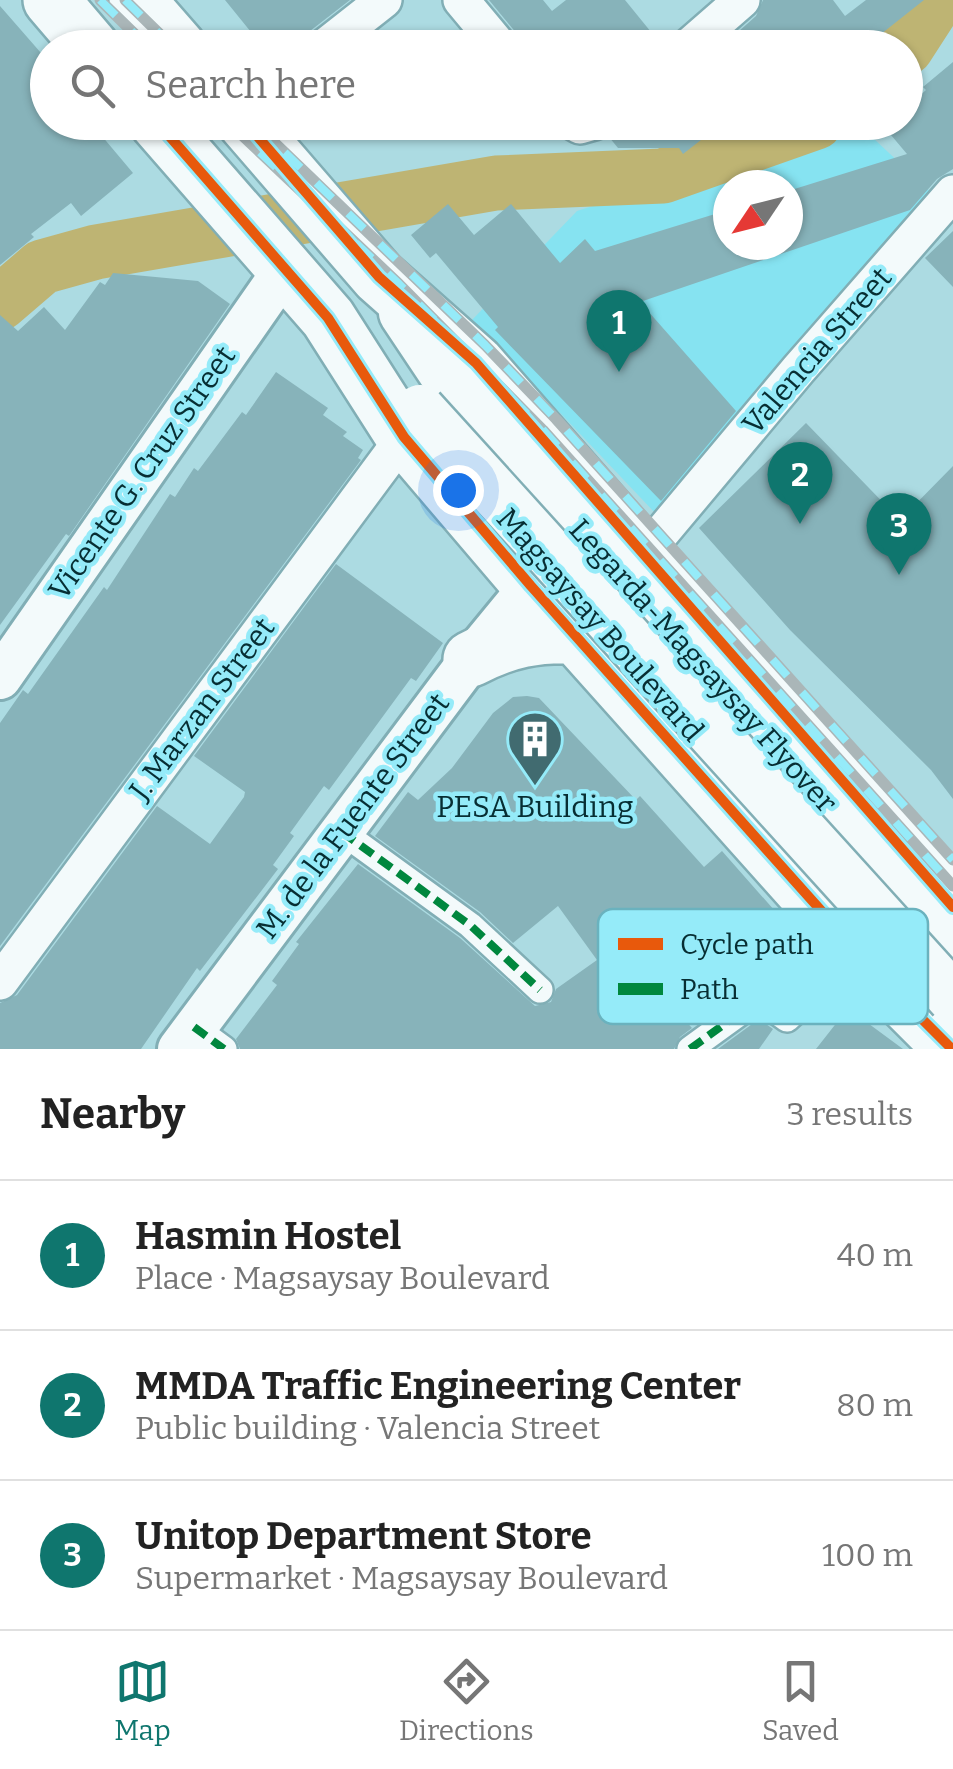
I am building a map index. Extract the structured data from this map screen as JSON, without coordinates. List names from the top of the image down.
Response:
{
  "streets": {
    "main road": ["Magsaysay Boulevard", "Legarda-Magsaysay Flyover"],
    "street": [
      "Valencia Street",
      "Vicente G. Cruz Street",
      "J. Marzan Street",
      "M. de la Fuente Street"
    ]
  },
  "crossings": [
    ["Valencia Street", "Magsaysay Boulevard"],
    ["Vicente G. Cruz Street", "Magsaysay Boulevard"],
    ["Magsaysay Boulevard", "Legarda-Magsaysay Flyover"],
    ["Magsaysay Boulevard", "J. Marzan Street"],
    ["Magsaysay Boulevard", "M. de la Fuente Street"],
    ["Legarda-Magsaysay Flyover", "J. Marzan Street"]
  ],
  "places": {
    "building": ["PESA Building"]
  },
  "legend": ["Cycle path", "Path"],
  "north": "bottom left",
  "page": {
    "search": "Search here",
    "pins": ["1", "2", "3"],
    "heading": ["Nearby", "3 results"],
    "list": [
      {
        "mark": "1",
        "name": "Hasmin Hostel",
        "note": "Place · Magsaysay Boulevard",
        "value": "40 m"
      },
      {
        "mark": "2",
        "name": "MMDA Traffic Engineering Center",
        "note": "Public building · Valencia Street",
        "value": "80 m"
      },
      {
        "mark": "3",
        "name": "Unitop Department Store",
        "note": "Supermarket · Magsaysay Boulevard",
        "value": "100 m"
      }
    ],
    "nav": ["Map", "Directions", "Saved"]
  }
}
